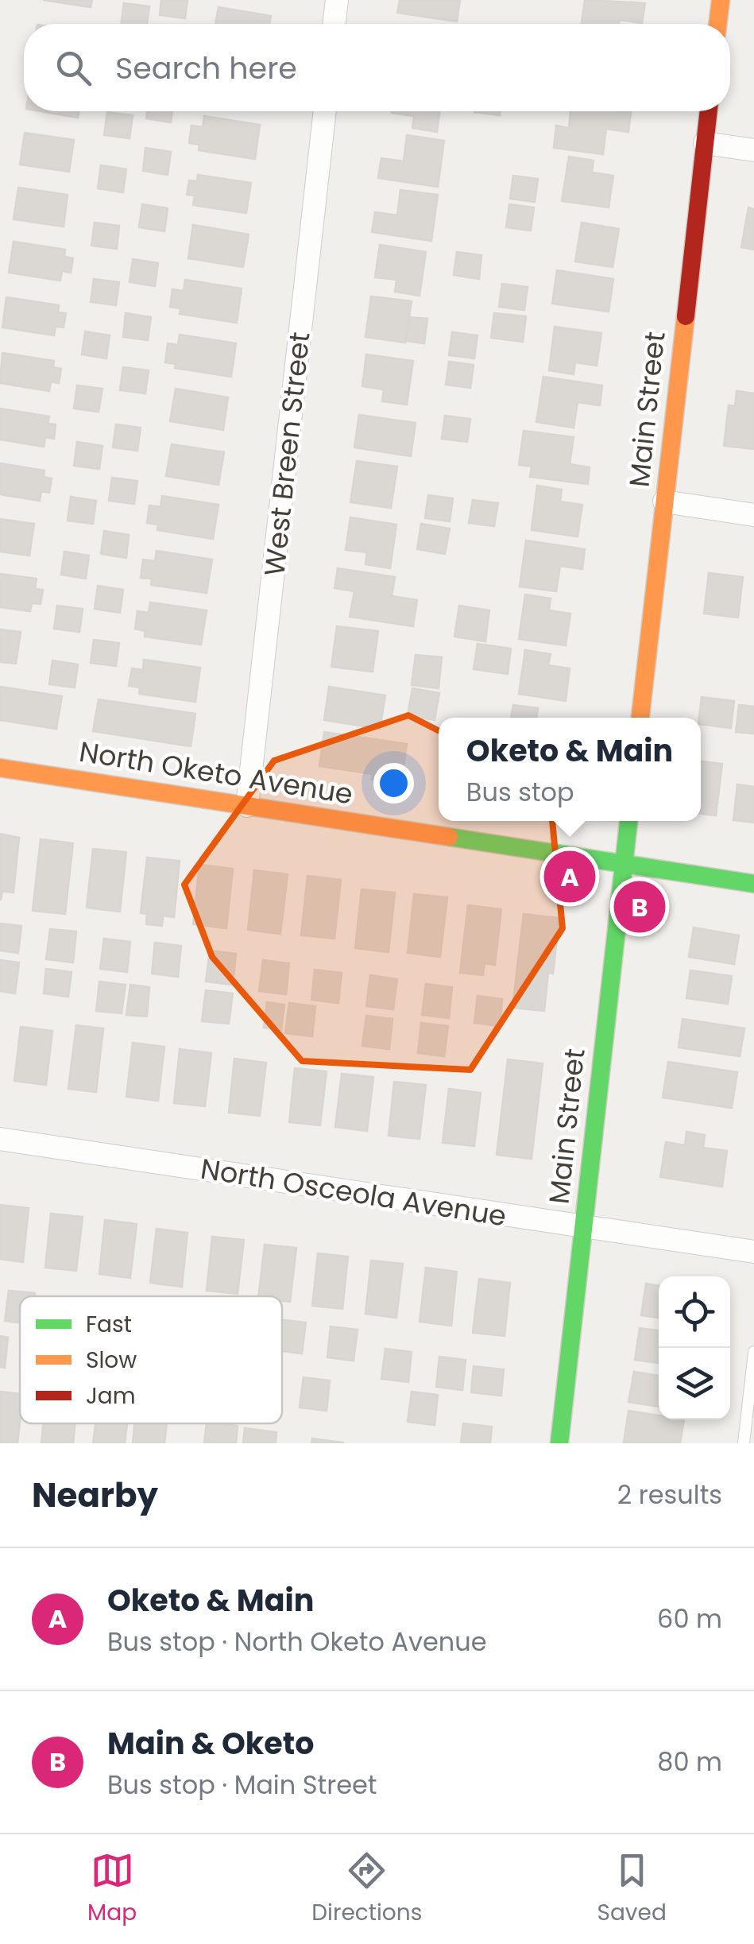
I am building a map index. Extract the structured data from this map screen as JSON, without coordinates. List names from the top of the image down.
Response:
{
  "streets": {
    "street": [
      "Main Street",
      "West Breen Street",
      "North Oketo Avenue",
      "North Osceola Avenue"
    ]
  },
  "crossings": [
    ["Main Street", "North Oketo Avenue"],
    ["Main Street", "North Osceola Avenue"],
    ["West Breen Street", "North Oketo Avenue"]
  ],
  "legend": ["Fast", "Slow", "Jam"],
  "page": {
    "search": "Search here",
    "popup": ["Oketo & Main", "Bus stop"],
    "pins": ["A", "B"],
    "heading": ["Nearby", "2 results"],
    "list": [
      {
        "mark": "A",
        "name": "Oketo & Main",
        "note": "Bus stop · North Oketo Avenue",
        "value": "60 m"
      },
      {
        "mark": "B",
        "name": "Main & Oketo",
        "note": "Bus stop · Main Street",
        "value": "80 m"
      }
    ],
    "nav": ["Map", "Directions", "Saved"]
  }
}
